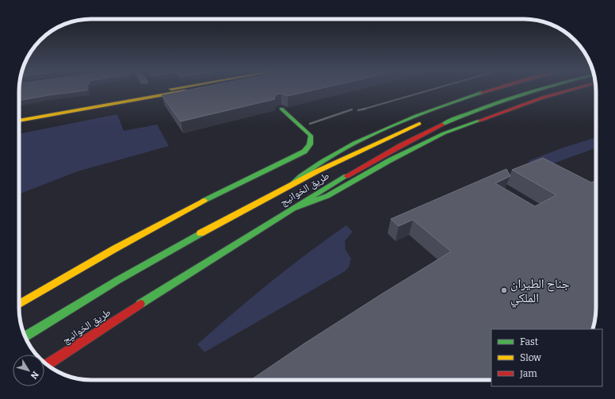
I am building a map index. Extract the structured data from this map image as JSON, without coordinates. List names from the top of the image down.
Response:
{
  "streets": {
    "main road": ["طريق الخوانيج"]
  },
  "places": ["جناح الطيران الملكي"],
  "legend": ["Fast", "Slow", "Jam"],
  "north": "bottom right"
}
